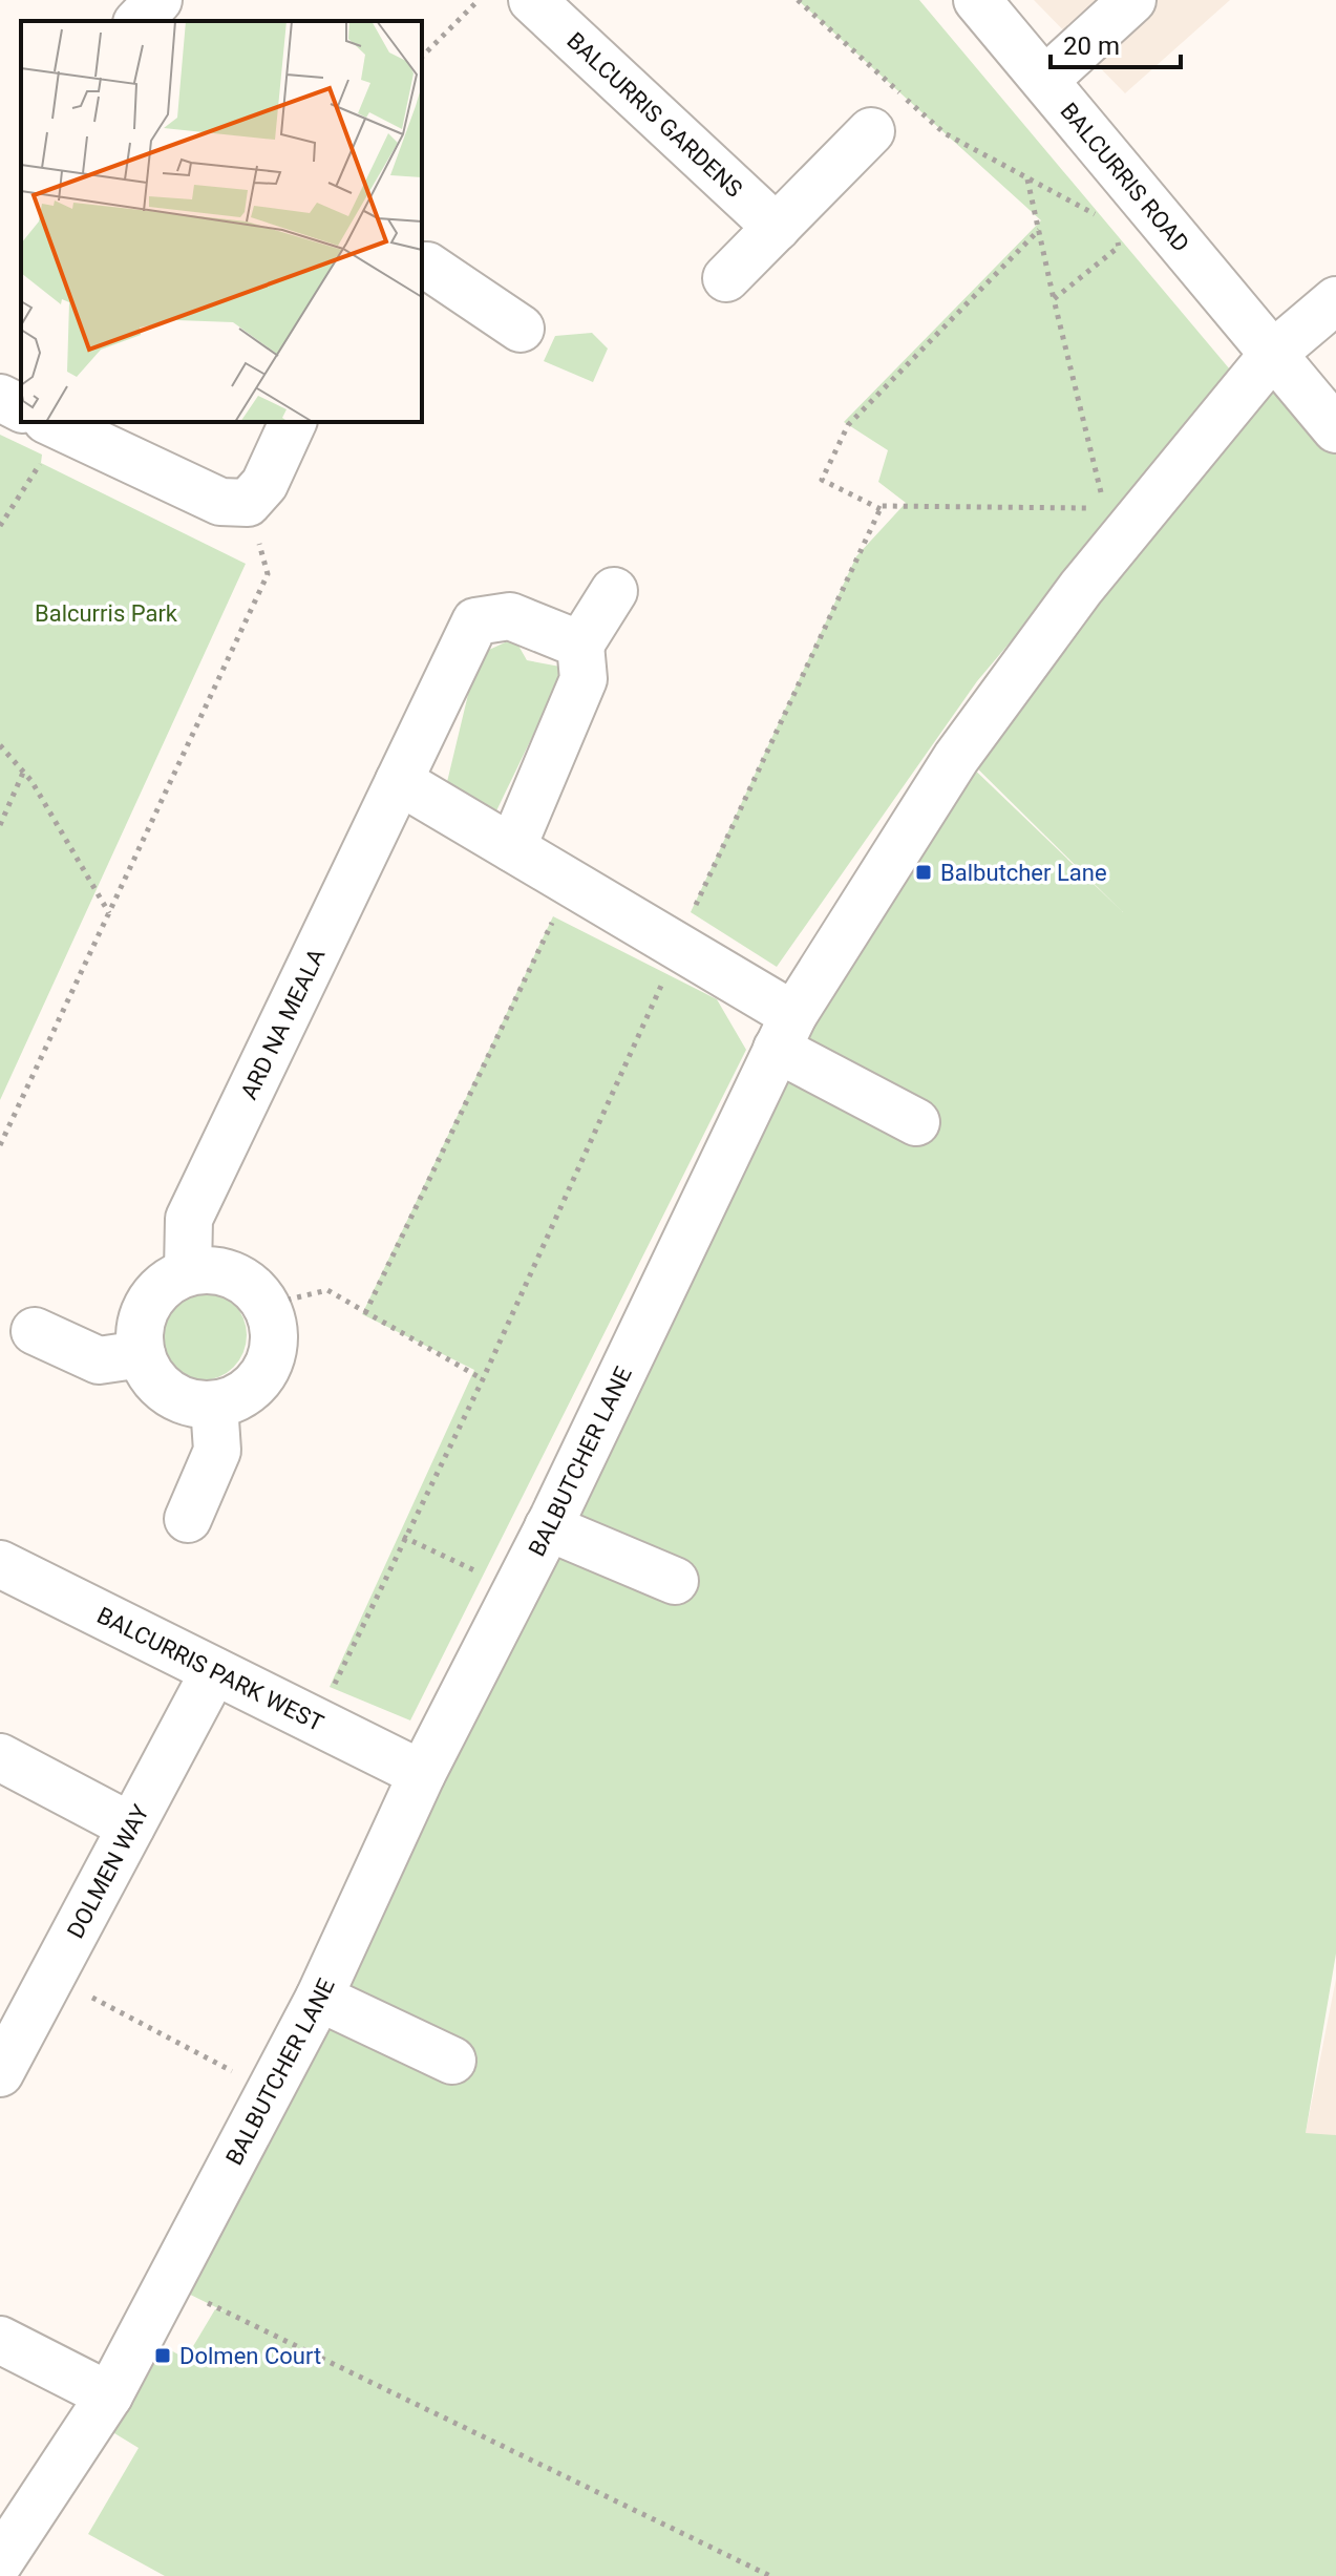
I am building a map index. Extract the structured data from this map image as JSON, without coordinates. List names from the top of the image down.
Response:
{
  "streets": {
    "street": [
      "BALCURRIS GARDENS",
      "BALCURRIS ROAD",
      "ARD NA MEALA",
      "BALBUTCHER LANE",
      "BALCURRIS PARK WEST",
      "DOLMEN WAY"
    ]
  },
  "crossings": [
    ["BALCURRIS ROAD", "BALBUTCHER LANE"],
    ["BALBUTCHER LANE", "BALCURRIS PARK WEST"],
    ["BALCURRIS PARK WEST", "DOLMEN WAY"]
  ],
  "parks": ["Balcurris Park"],
  "places": {
    "transit": ["Balbutcher Lane", "Dolmen Court"]
  },
  "scale_bar": "20 m"
}
